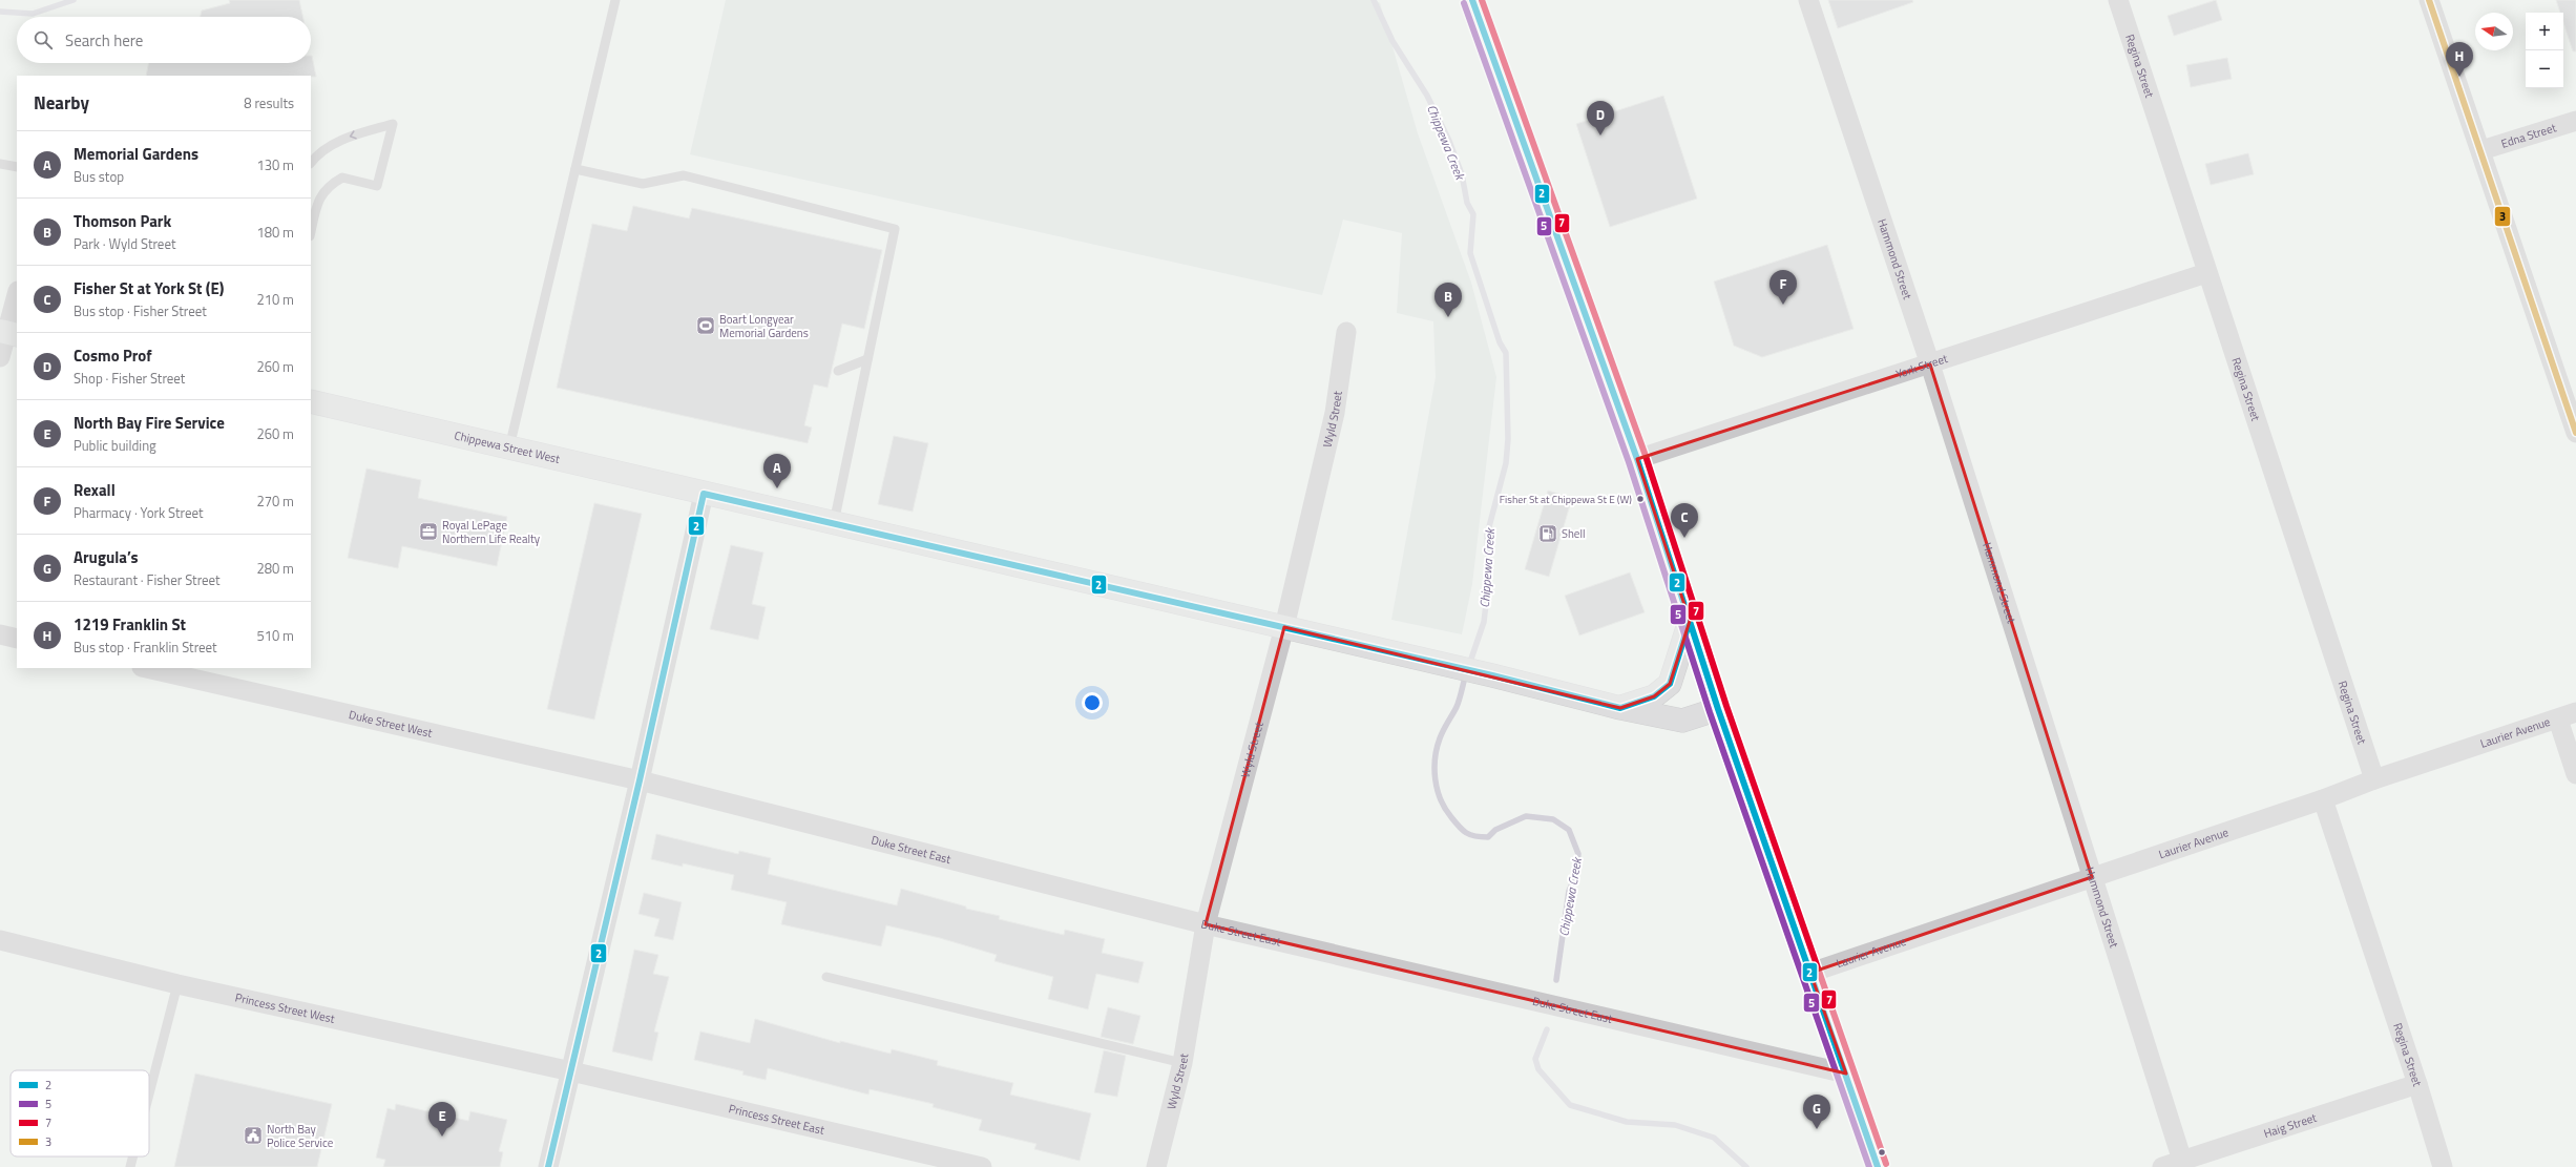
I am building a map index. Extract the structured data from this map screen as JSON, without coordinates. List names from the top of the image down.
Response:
{
  "streets": {
    "street": [
      "Regina Street",
      "Edna Street",
      "Hammond Street",
      "York Street",
      "Wyld Street",
      "Chippewa Street West",
      "Duke Street West",
      "Laurier Avenue",
      "Duke Street East",
      "Princess Street West",
      "Princess Street East",
      "Haig Street"
    ]
  },
  "crossings": [
    ["Regina Street", "York Street"],
    ["Regina Street", "Laurier Avenue"],
    ["Regina Street", "Haig Street"],
    ["Hammond Street", "York Street"],
    ["Hammond Street", "Laurier Avenue"],
    ["Hammond Street", "Haig Street"],
    ["Wyld Street", "Chippewa Street West"],
    ["Wyld Street", "Duke Street East"],
    ["Duke Street West", "Duke Street East"],
    ["Princess Street West", "Princess Street East"]
  ],
  "water": ["Chippewa Creek"],
  "places": {
    "sports": ["Boart Longyear Memorial Gardens"],
    "other": ["Fisher St at Chippewa St E (W)"],
    "office": ["Royal LePage Northern Life Realty"],
    "fuel station": ["Shell"],
    "public building": ["North Bay Police Service"]
  },
  "lines": [
    "transit line 2",
    "transit line 7",
    "transit line 3",
    "transit line 5"
  ],
  "legend": [
    "2",
    "5",
    "7",
    "3"
  ],
  "north": "left",
  "page": {
    "map_buttons": ["+", "−"],
    "search": "Search here",
    "pins": [
      "H",
      "D",
      "F",
      "B",
      "A",
      "C",
      "G",
      "E"
    ],
    "heading": ["Nearby", "8 results"],
    "list": [
      {
        "mark": "A",
        "name": "Memorial Gardens",
        "note": "Bus stop",
        "value": "130 m"
      },
      {
        "mark": "B",
        "name": "Thomson Park",
        "note": "Park · Wyld Street",
        "value": "180 m"
      },
      {
        "mark": "C",
        "name": "Fisher St at York St (E)",
        "note": "Bus stop · Fisher Street",
        "value": "210 m"
      },
      {
        "mark": "D",
        "name": "Cosmo Prof",
        "note": "Shop · Fisher Street",
        "value": "260 m"
      },
      {
        "mark": "E",
        "name": "North Bay Fire Service",
        "note": "Public building",
        "value": "260 m"
      },
      {
        "mark": "F",
        "name": "Rexall",
        "note": "Pharmacy · York Street",
        "value": "270 m"
      },
      {
        "mark": "G",
        "name": "Arugula’s",
        "note": "Restaurant · Fisher Street",
        "value": "280 m"
      },
      {
        "mark": "H",
        "name": "1219 Franklin St",
        "note": "Bus stop · Franklin Street",
        "value": "510 m"
      }
    ]
  }
}
